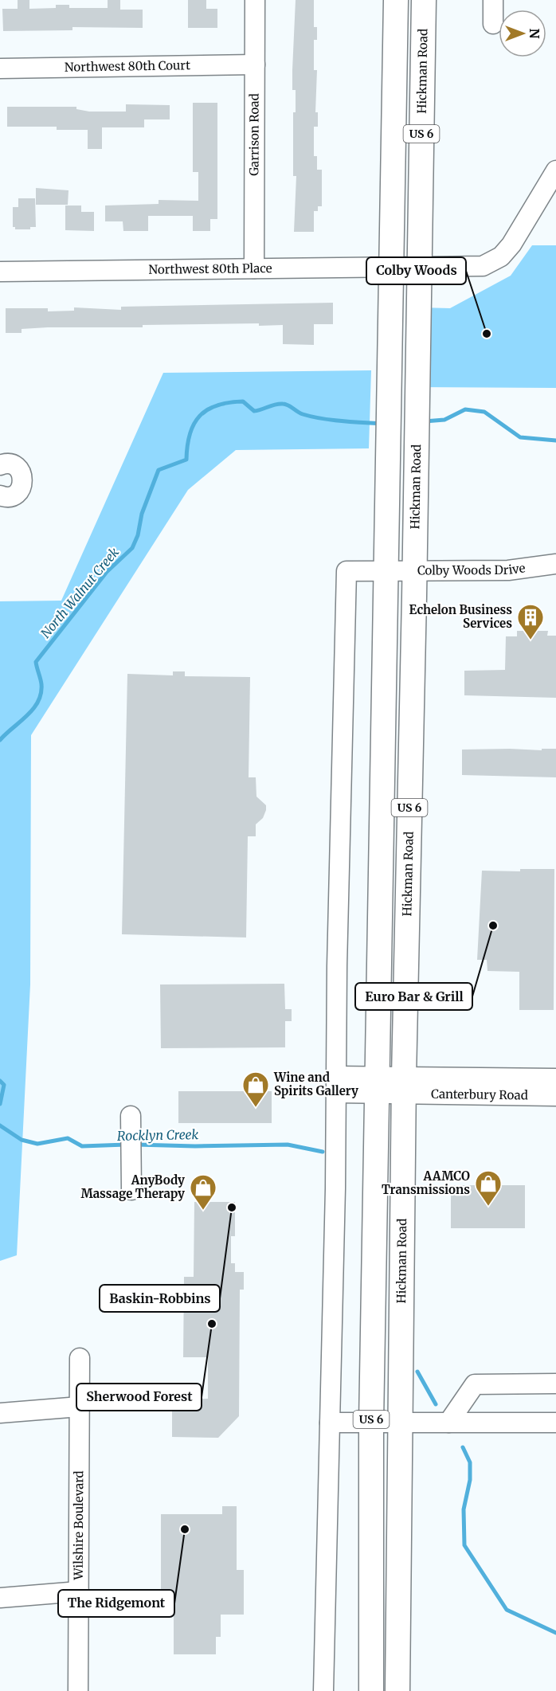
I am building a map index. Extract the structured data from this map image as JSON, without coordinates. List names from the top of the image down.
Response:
{
  "streets": {
    "main road": ["Hickman Road", "US 6"],
    "street": [
      "Northwest 80th Court",
      "Garrison Road",
      "Northwest 80th Place",
      "Colby Woods Drive",
      "Canterbury Road",
      "Wilshire Boulevard"
    ]
  },
  "crossings": [
    ["Northwest 80th Court", "Garrison Road"],
    ["Hickman Road", "Northwest 80th Place"],
    ["Hickman Road", "Colby Woods Drive"],
    ["Hickman Road", "Canterbury Road"],
    ["Garrison Road", "Northwest 80th Place"],
    ["US 6", "Northwest 80th Place"],
    ["US 6", "Colby Woods Drive"]
  ],
  "water": ["North Walnut Creek", "Rocklyn Creek"],
  "places": {
    "other": [
      "Colby Woods",
      "Euro Bar & Grill",
      "Baskin-Robbins",
      "Sherwood Forest",
      "The Ridgemont"
    ],
    "building": ["Echelon Business Services"],
    "shop": ["Wine and Spirits Gallery", "AAMCO Transmissions", "AnyBody Massage Therapy"]
  },
  "north": "right"
}
